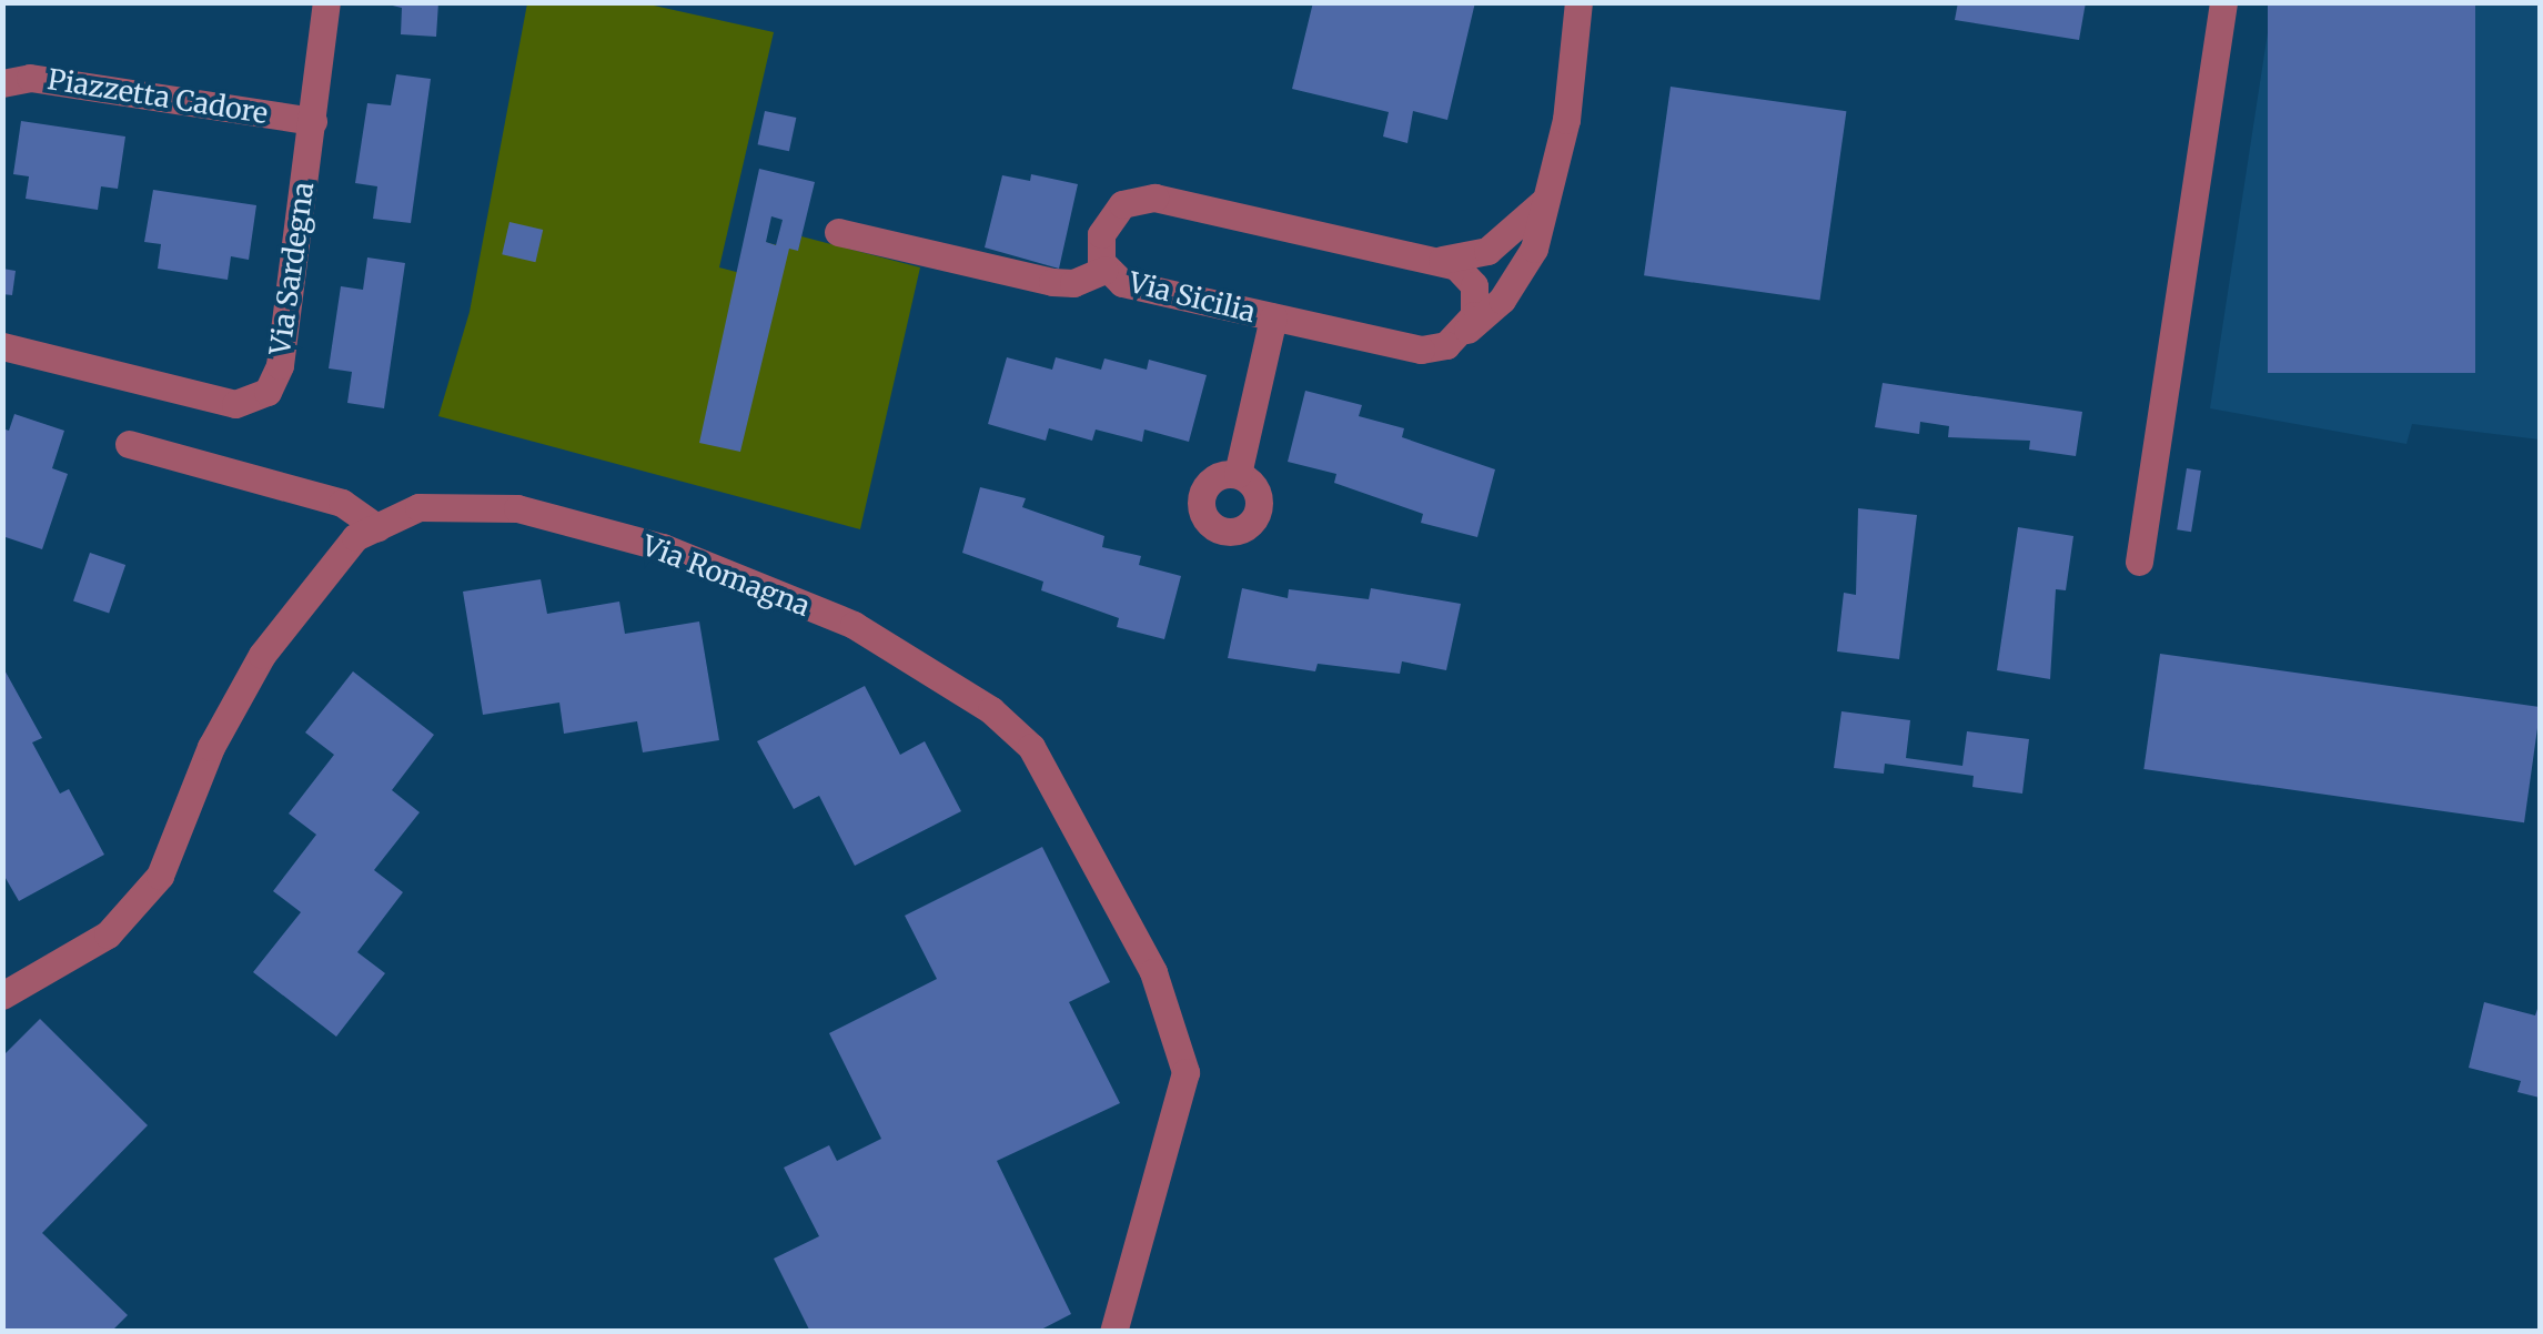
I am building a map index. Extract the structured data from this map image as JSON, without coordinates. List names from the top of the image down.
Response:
{
  "streets": {
    "street": [
      "Piazzetta Cadore",
      "Via Sardegna",
      "Via Sicilia",
      "Via Romagna"
    ]
  },
  "crossings": [
    ["Piazzetta Cadore", "Via Sardegna"]
  ]
}
